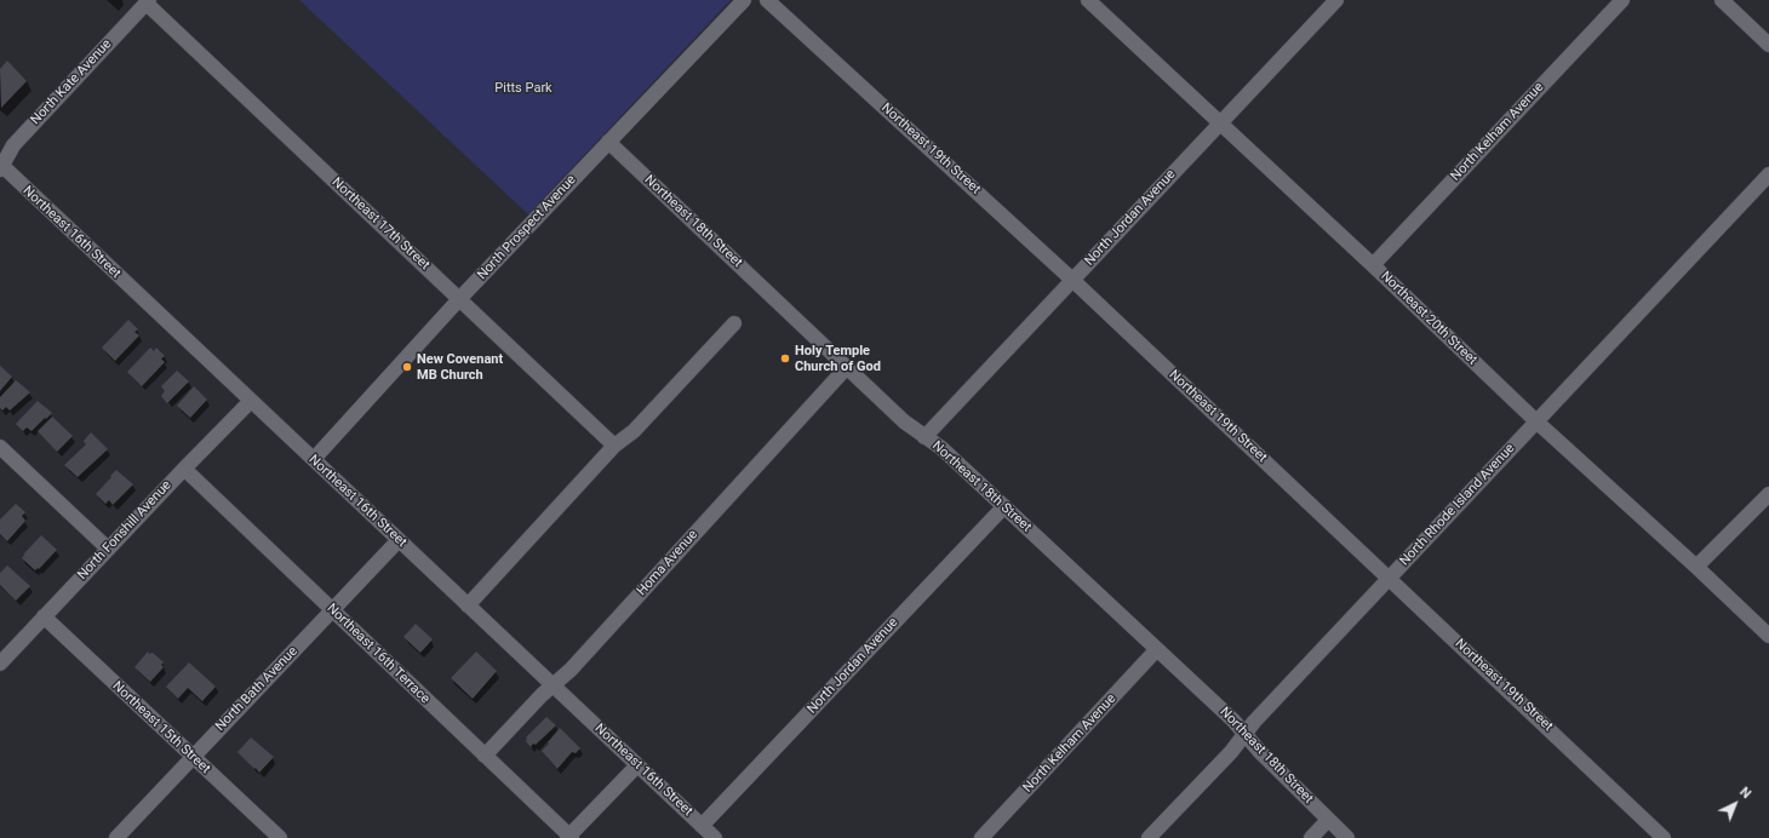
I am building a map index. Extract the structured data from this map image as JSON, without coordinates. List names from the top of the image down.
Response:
{
  "streets": {
    "street": [
      "North Kate Avenue",
      "North Kelham Avenue",
      "Northeast 19th Street",
      "North Jordan Avenue",
      "Northeast 18th Street",
      "Northeast 17th Street",
      "North Prospect Avenue",
      "Northeast 16th Street",
      "Northeast 20th Street",
      "North Rhode Island Avenue",
      "North Fonshill Avenue",
      "Homa Avenue",
      "Northeast 16th Terrace",
      "North Bath Avenue",
      "Northeast 15th Street"
    ]
  },
  "crossings": [
    ["North Kate Avenue", "Northeast 17th Street"],
    ["North Kate Avenue", "Northeast 16th Street"],
    ["North Kelham Avenue", "Northeast 18th Street"],
    ["North Kelham Avenue", "Northeast 20th Street"],
    ["Northeast 19th Street", "North Jordan Avenue"],
    ["Northeast 19th Street", "North Rhode Island Avenue"],
    ["North Jordan Avenue", "Northeast 18th Street"],
    ["North Jordan Avenue", "Northeast 16th Street"],
    ["North Jordan Avenue", "Northeast 20th Street"],
    ["Northeast 18th Street", "North Prospect Avenue"],
    ["Northeast 18th Street", "North Rhode Island Avenue"],
    ["Northeast 18th Street", "Homa Avenue"],
    ["Northeast 17th Street", "North Prospect Avenue"],
    ["North Prospect Avenue", "Northeast 16th Street"],
    ["Northeast 16th Street", "North Fonshill Avenue"],
    ["Northeast 16th Street", "Homa Avenue"],
    ["Northeast 16th Street", "North Bath Avenue"],
    ["Northeast 20th Street", "North Rhode Island Avenue"],
    ["North Fonshill Avenue", "Northeast 16th Terrace"],
    ["North Fonshill Avenue", "Northeast 15th Street"],
    ["Homa Avenue", "Northeast 16th Terrace"],
    ["Northeast 16th Terrace", "North Bath Avenue"],
    ["North Bath Avenue", "Northeast 15th Street"]
  ],
  "parks": ["Pitts Park"],
  "places": ["Holy Temple Church of God", "New Covenant MB Church"],
  "north": "top right"
}
